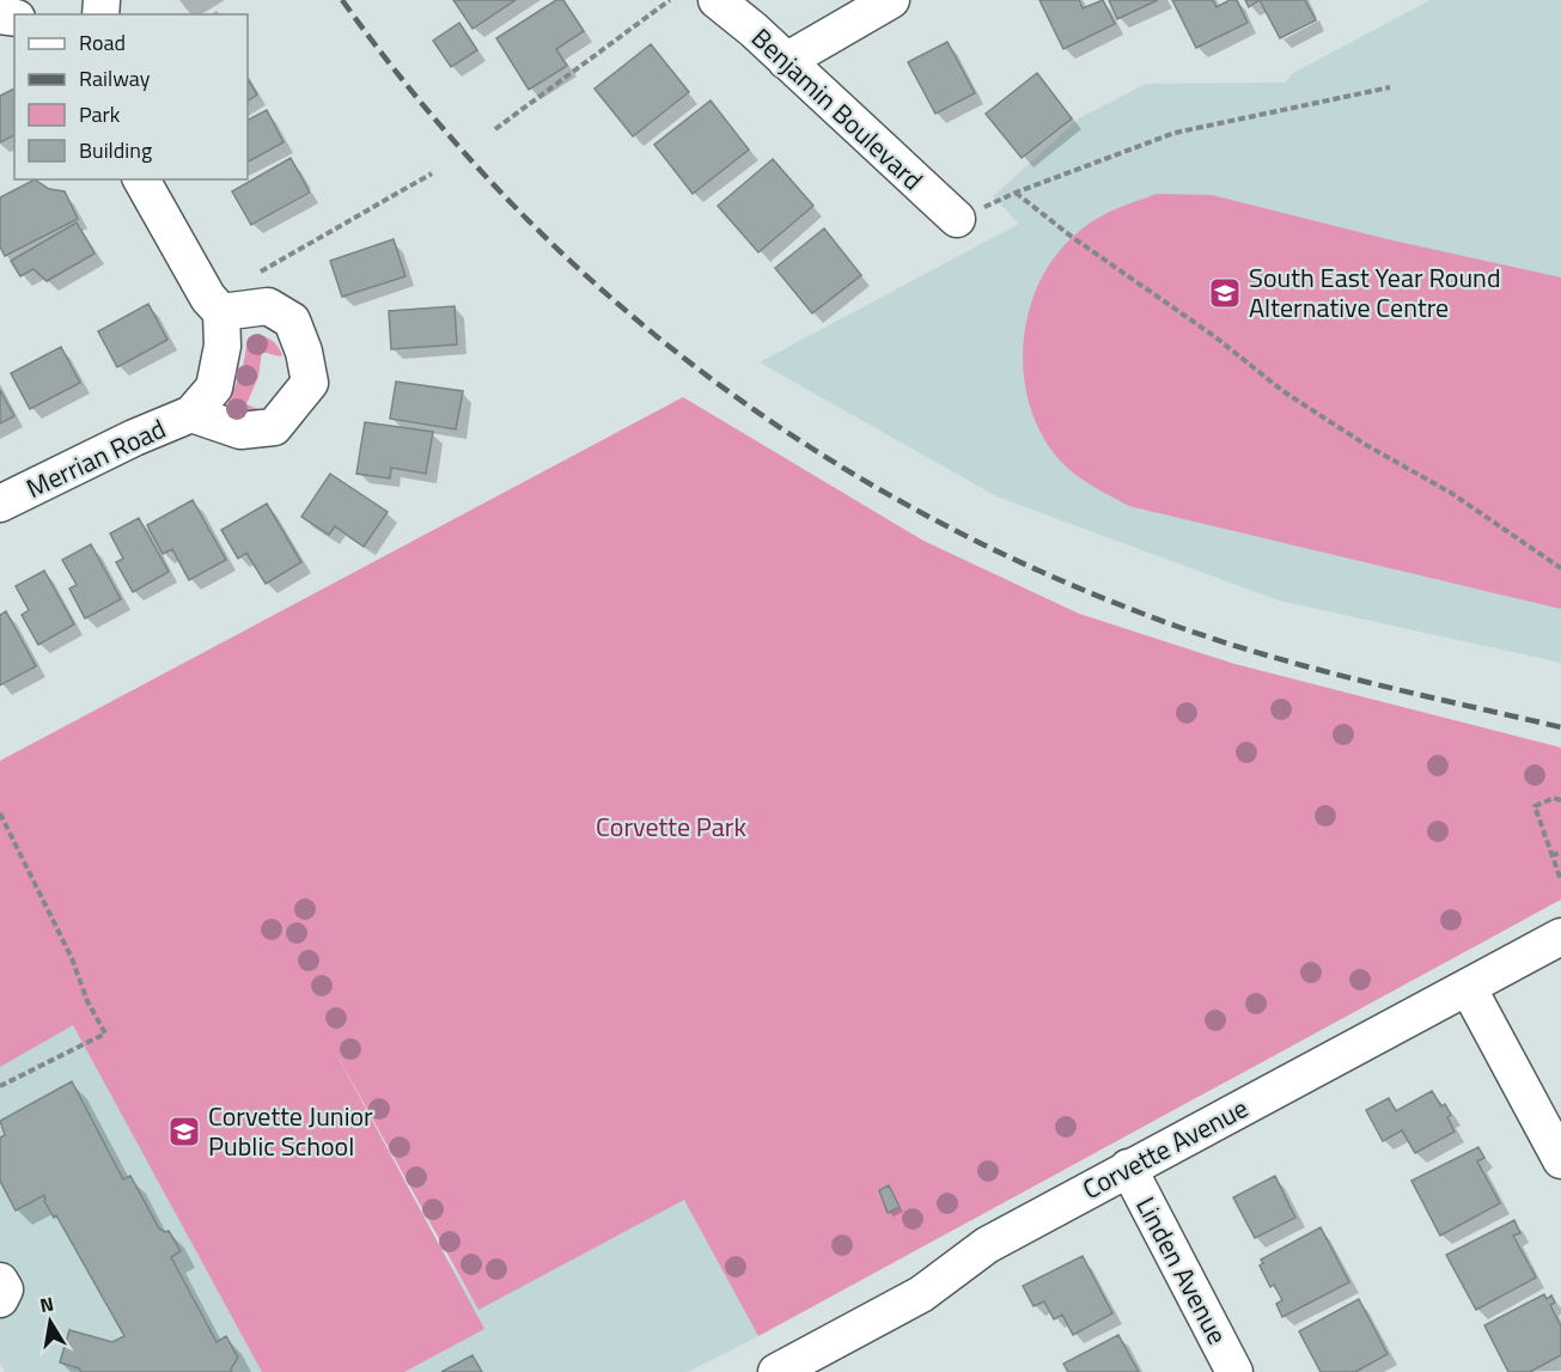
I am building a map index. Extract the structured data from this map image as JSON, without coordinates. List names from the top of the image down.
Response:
{
  "streets": {
    "street": [
      "Benjamin Boulevard",
      "Merrian Road",
      "Corvette Avenue",
      "Linden Avenue"
    ]
  },
  "crossings": [
    ["Corvette Avenue", "Linden Avenue"]
  ],
  "parks": ["Corvette Park"],
  "places": {
    "school or university": ["South East Year Round Alternative Centre", "Corvette Junior Public School"]
  },
  "legend": [
    "Road",
    "Railway",
    "Park",
    "Building"
  ],
  "north": "top"
}
